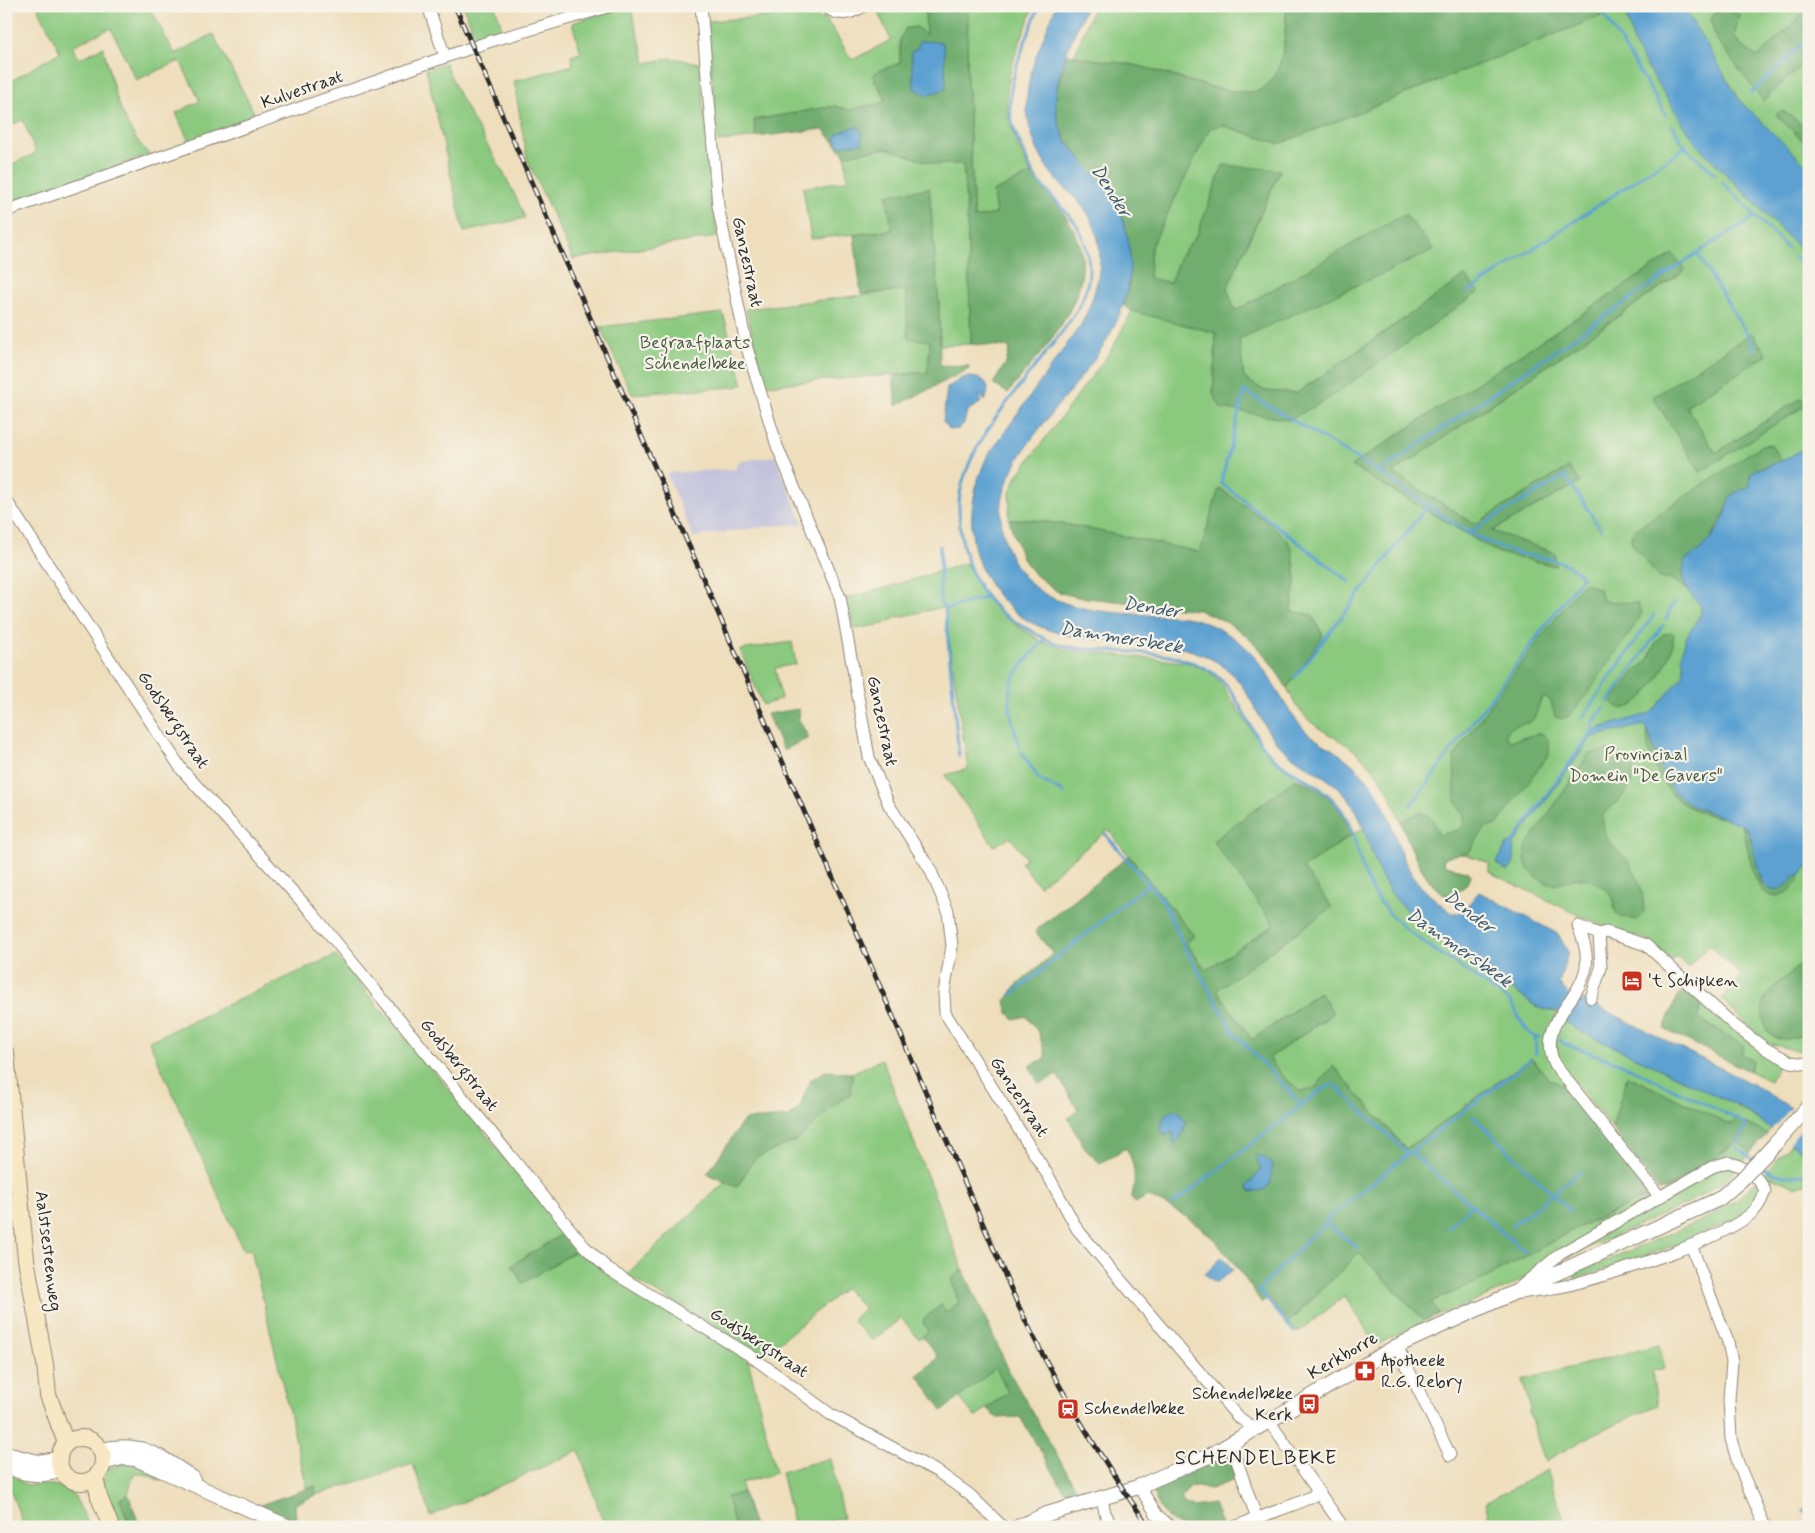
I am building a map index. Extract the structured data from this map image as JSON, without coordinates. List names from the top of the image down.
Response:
{
  "streets": {
    "main road": ["Aalstsesteenweg"],
    "street": [
      "Kulvestraat",
      "Ganzestraat",
      "Godsbergstraat",
      "Kerkborre"
    ]
  },
  "crossings": [
    ["Ganzestraat", "Kerkborre"]
  ],
  "districts": ["SCHENDELBEKE"],
  "water": ["Dender", "Dammersbeek"],
  "parks": ["Begraafplaats Schendelbeke", "Provinciaal Domein \"De Gavers\""],
  "places": {
    "hotel": ["'t Schipken"],
    "pharmacy": ["Apotheek R.G. Rebry"],
    "bus stop": ["Schendelbeke Kerk"],
    "station": ["Schendelbeke"]
  }
}
